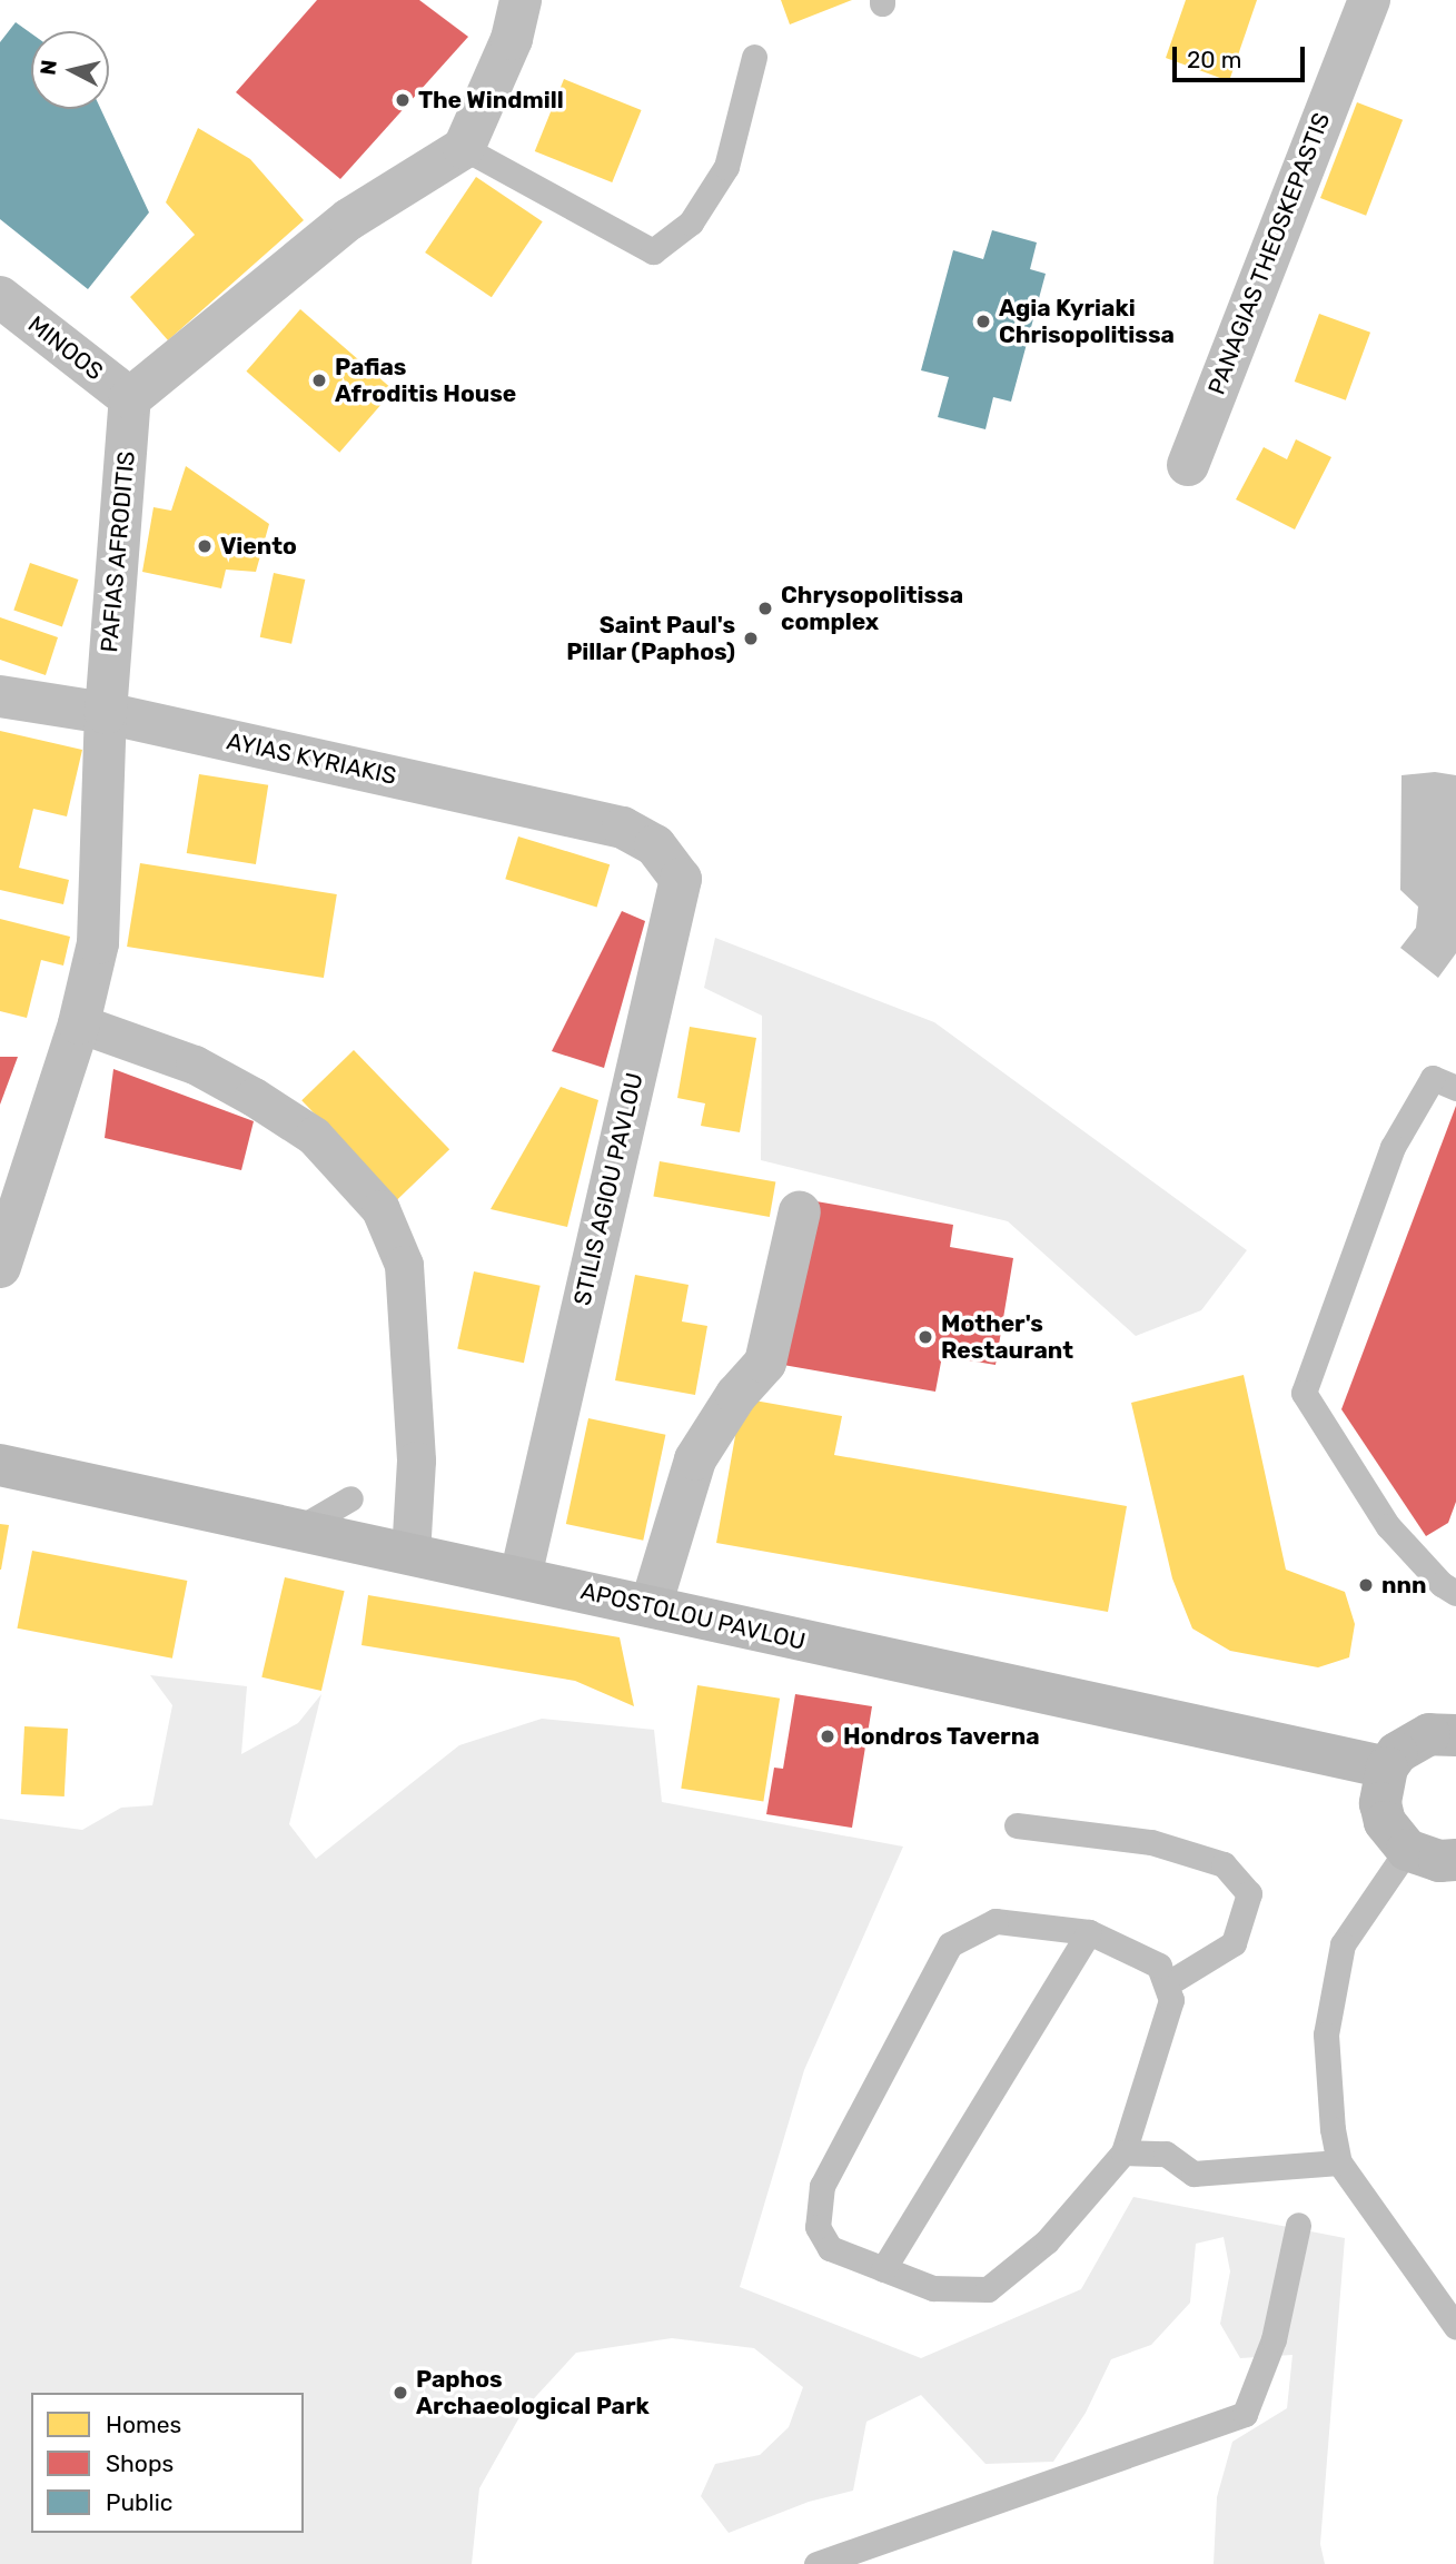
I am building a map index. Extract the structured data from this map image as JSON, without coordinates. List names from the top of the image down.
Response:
{
  "streets": {
    "main road": ["APOSTOLOU PAVLOU"],
    "street": [
      "PANAGIAS THEOSKEPASTIS",
      "MINOOS",
      "PAFIAS AFRODITIS",
      "AYIAS KYRIAKIS",
      "STILIS AGIOU PAVLOU"
    ]
  },
  "crossings": [
    ["MINOOS", "PAFIAS AFRODITIS"],
    ["PAFIAS AFRODITIS", "AYIAS KYRIAKIS"],
    ["AYIAS KYRIAKIS", "STILIS AGIOU PAVLOU"],
    ["STILIS AGIOU PAVLOU", "APOSTOLOU PAVLOU"]
  ],
  "places": [
    "The Windmill",
    "Agia Kyriaki Chrisopolitissa",
    "Pafias Afroditis House",
    "Viento",
    "Chrysopolitissa complex",
    "Saint Paul's Pillar (Paphos)",
    "Mother's Restaurant",
    "nnn",
    "Hondros Taverna",
    "Paphos Archaeological Park"
  ],
  "legend": ["Homes", "Shops", "Public"],
  "scale_bar": "20 m",
  "north": "left"
}
